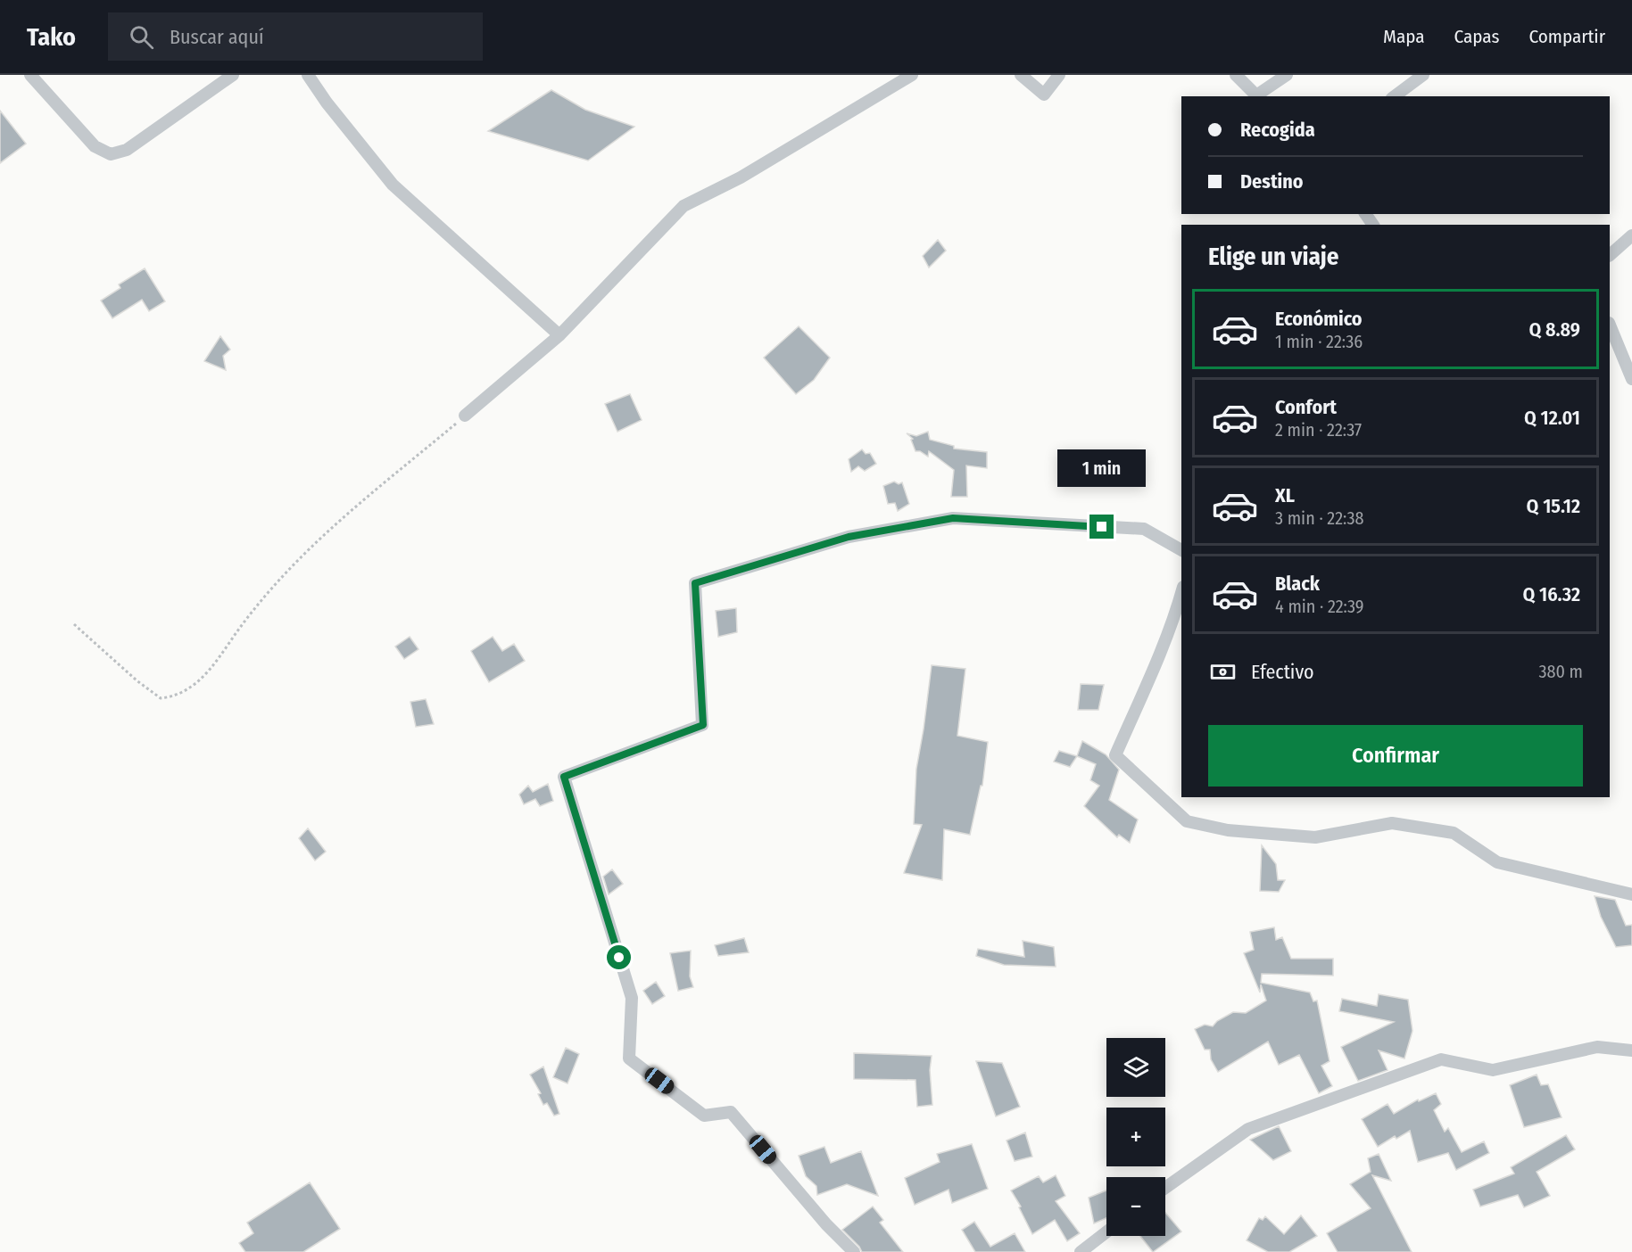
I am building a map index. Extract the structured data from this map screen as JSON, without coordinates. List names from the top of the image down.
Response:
{
  "page": {
    "header": "Tako",
    "search": "Buscar aquí",
    "nav": ["Mapa", "Capas", "Compartir"],
    "banner": ["Recogida", "Destino"],
    "heading": "Elige un viaje",
    "list": [
      {
        "name": "Económico",
        "note": "1 min · 22:36",
        "value": "Q 8.89"
      },
      {
        "name": "Confort",
        "note": "2 min · 22:37",
        "value": "Q 12.01"
      },
      {
        "name": "XL",
        "note": "3 min · 22:38",
        "value": "Q 15.12"
      },
      {
        "name": "Black",
        "note": "4 min · 22:39",
        "value": "Q 16.32"
      }
    ],
    "bubble": "1 min",
    "pay": ["Efectivo", "380 m"],
    "buttons": "Confirmar",
    "map_buttons": ["+", "−"]
  }
}
